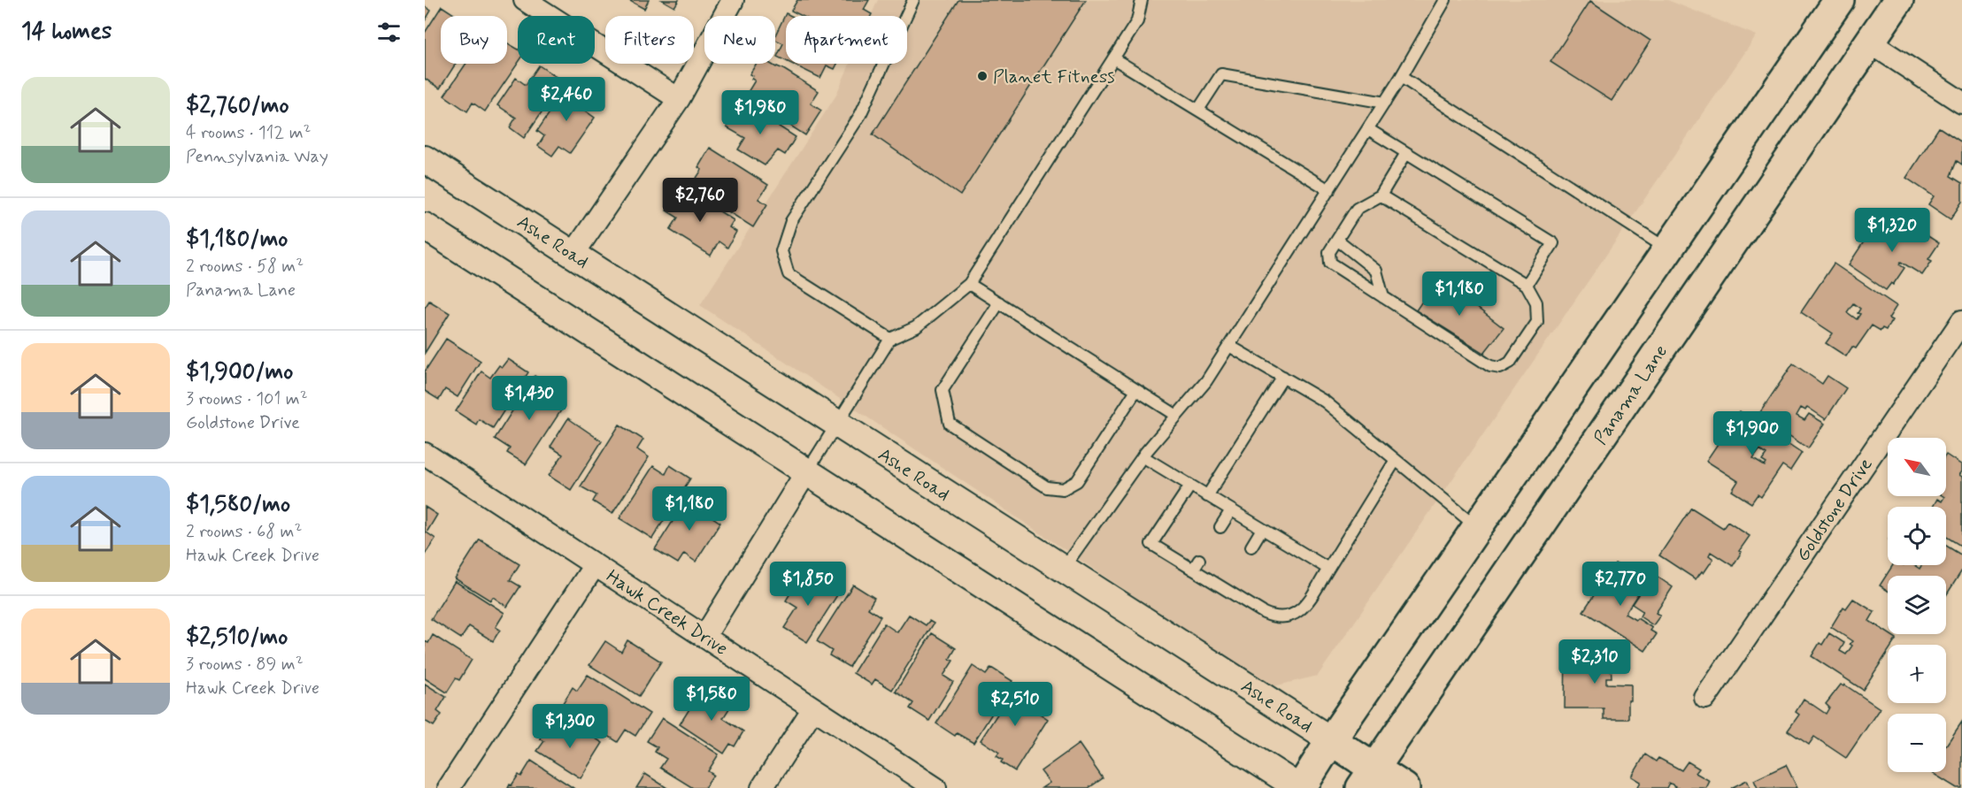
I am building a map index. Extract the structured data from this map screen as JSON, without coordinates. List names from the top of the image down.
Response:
{
  "streets": {
    "main road": ["Ashe Road", "Panama Lane"],
    "street": ["Goldstone Drive", "Hawk Creek Drive"]
  },
  "crossings": [
    ["Ashe Road", "Panama Lane"]
  ],
  "places": ["Planet Fitness"],
  "north": "top left",
  "page": {
    "heading": "14 homes",
    "chip": [
      "Buy",
      "Rent",
      "Filters",
      "New",
      "Apartment"
    ],
    "list": [
      {
        "name": "$2,760/mo",
        "note": "4 rooms · 112 m² · Pennsylvania Way"
      },
      {
        "name": "$1,180/mo",
        "note": "2 rooms · 58 m² · Panama Lane"
      },
      {
        "name": "$1,900/mo",
        "note": "3 rooms · 101 m² · Goldstone Drive"
      },
      {
        "name": "$1,580/mo",
        "note": "2 rooms · 68 m² · Hawk Creek Drive"
      },
      {
        "name": "$2,510/mo",
        "note": "3 rooms · 89 m² · Hawk Creek Drive"
      }
    ],
    "price": [
      "$2,460",
      "$1,980",
      "$2,760",
      "$1,320",
      "$1,180",
      "$1,430",
      "$1,900",
      "$1,180",
      "$1,850",
      "$2,770",
      "$2,310",
      "$1,580",
      "$2,510",
      "$1,300"
    ],
    "map_buttons": ["+", "−"]
  }
}
